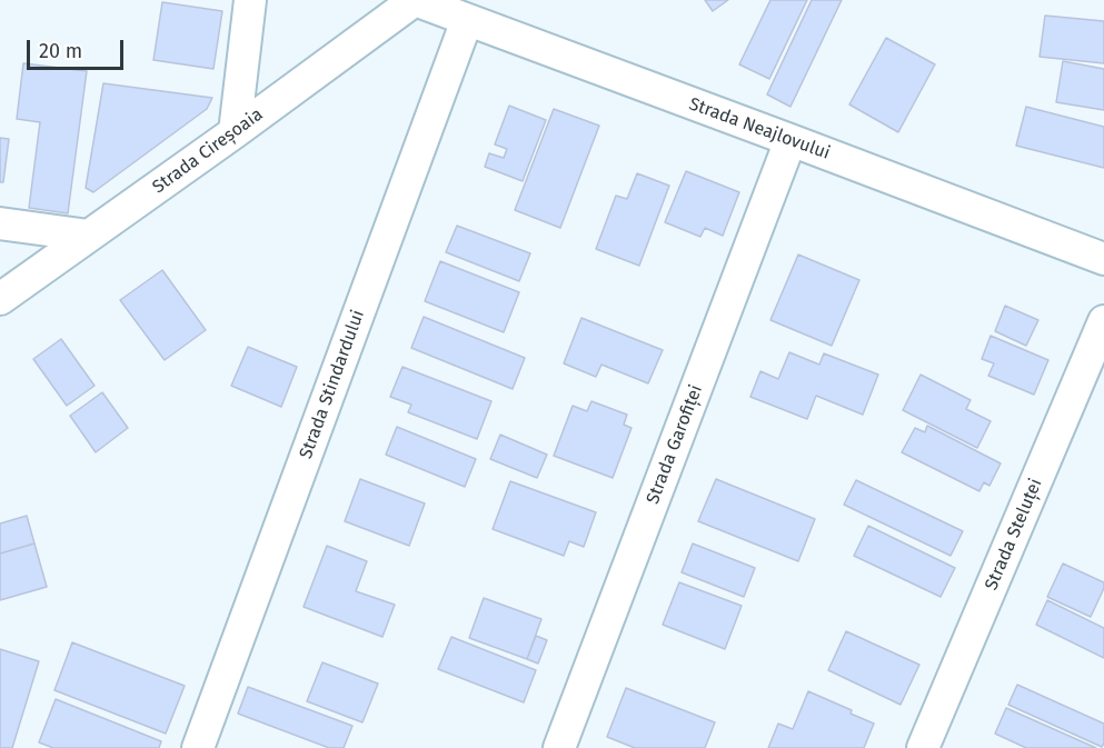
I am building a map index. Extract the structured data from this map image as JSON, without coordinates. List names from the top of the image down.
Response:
{
  "streets": {
    "street": [
      "Strada Neajlovului",
      "Strada Cireșoaia",
      "Strada Stindardului",
      "Strada Garofiței",
      "Strada Steluței"
    ]
  },
  "crossings": [
    ["Strada Neajlovului", "Strada Cireșoaia"],
    ["Strada Neajlovului", "Strada Stindardului"],
    ["Strada Neajlovului", "Strada Garofiței"]
  ],
  "scale_bar": "20 m"
}
